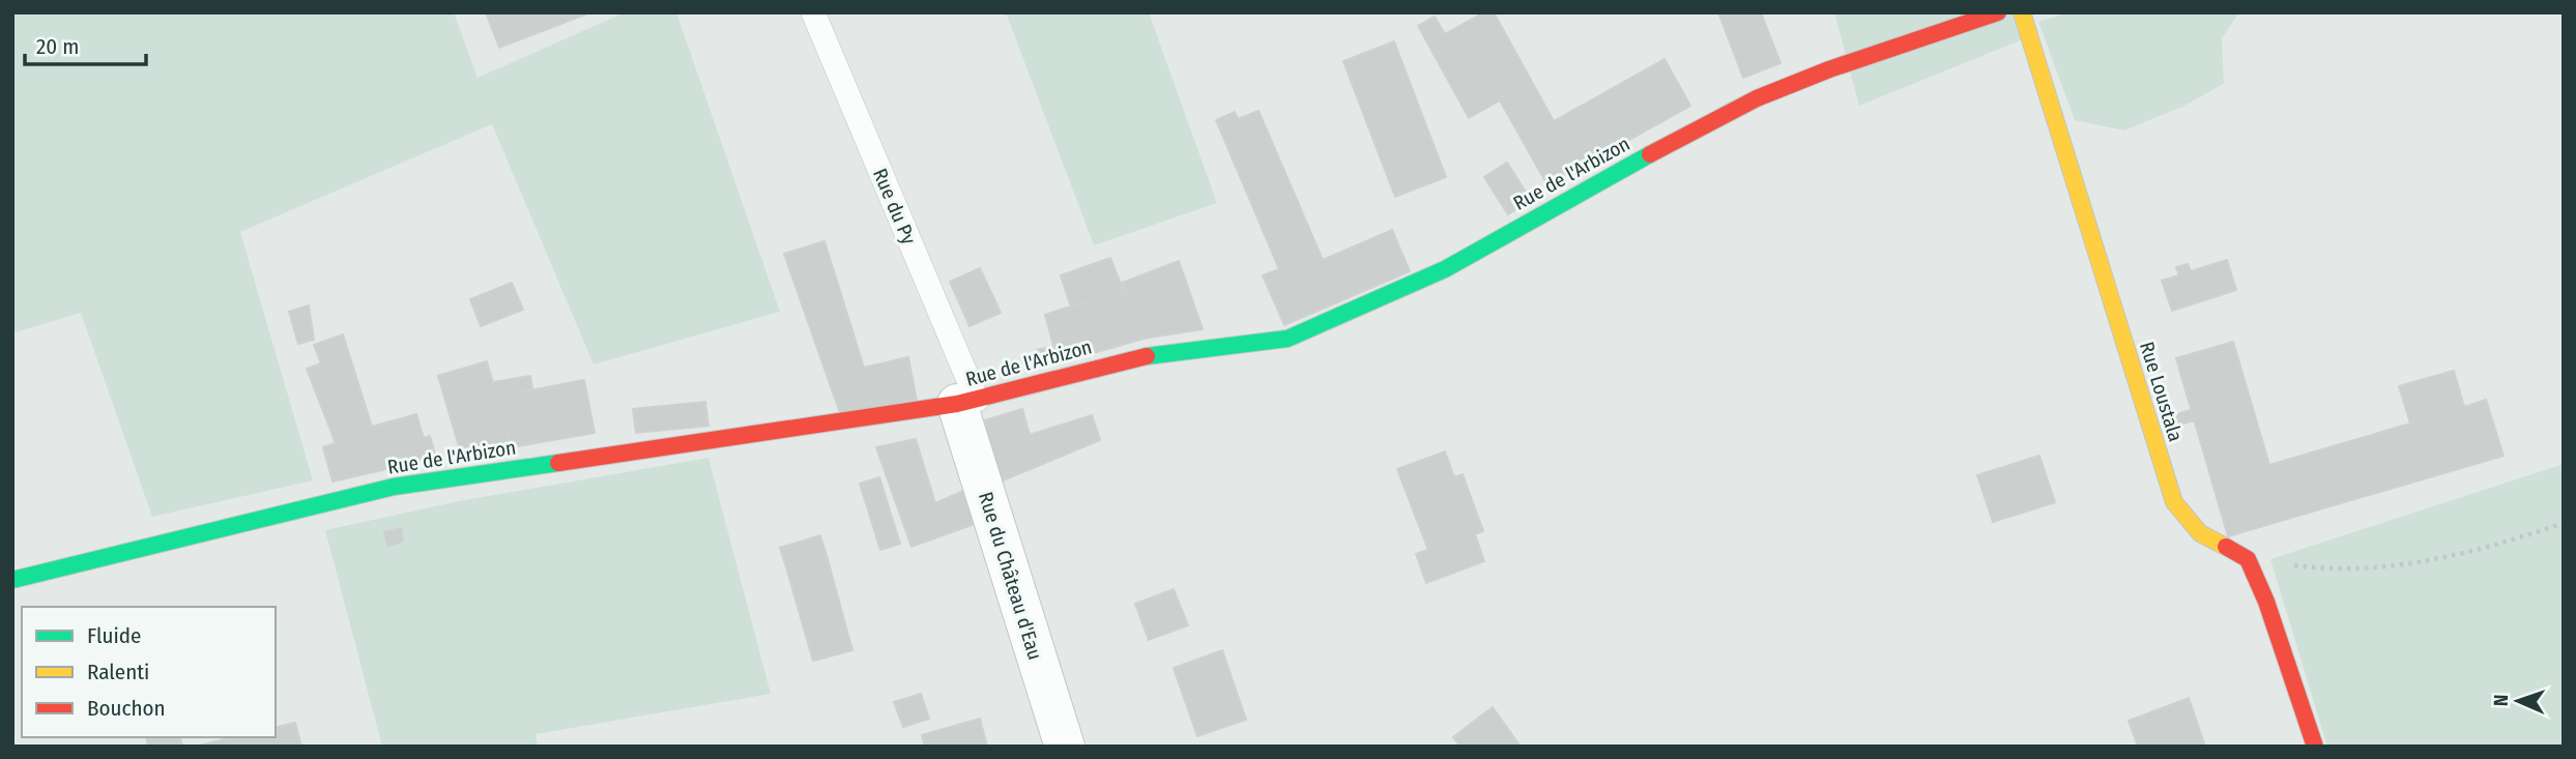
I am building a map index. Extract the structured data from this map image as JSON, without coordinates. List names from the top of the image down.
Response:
{
  "streets": {
    "street": ["Rue de l'Arbizon", "Rue Loustala", "Rue du Château d'Eau"],
    "lane": ["Rue du Py"]
  },
  "crossings": [
    ["Rue de l'Arbizon", "Rue du Py"],
    ["Rue de l'Arbizon", "Rue du Château d'Eau"],
    ["Rue du Py", "Rue du Château d'Eau"]
  ],
  "legend": ["Fluide", "Ralenti", "Bouchon"],
  "scale_bar": "20 m",
  "north": "left"
}
